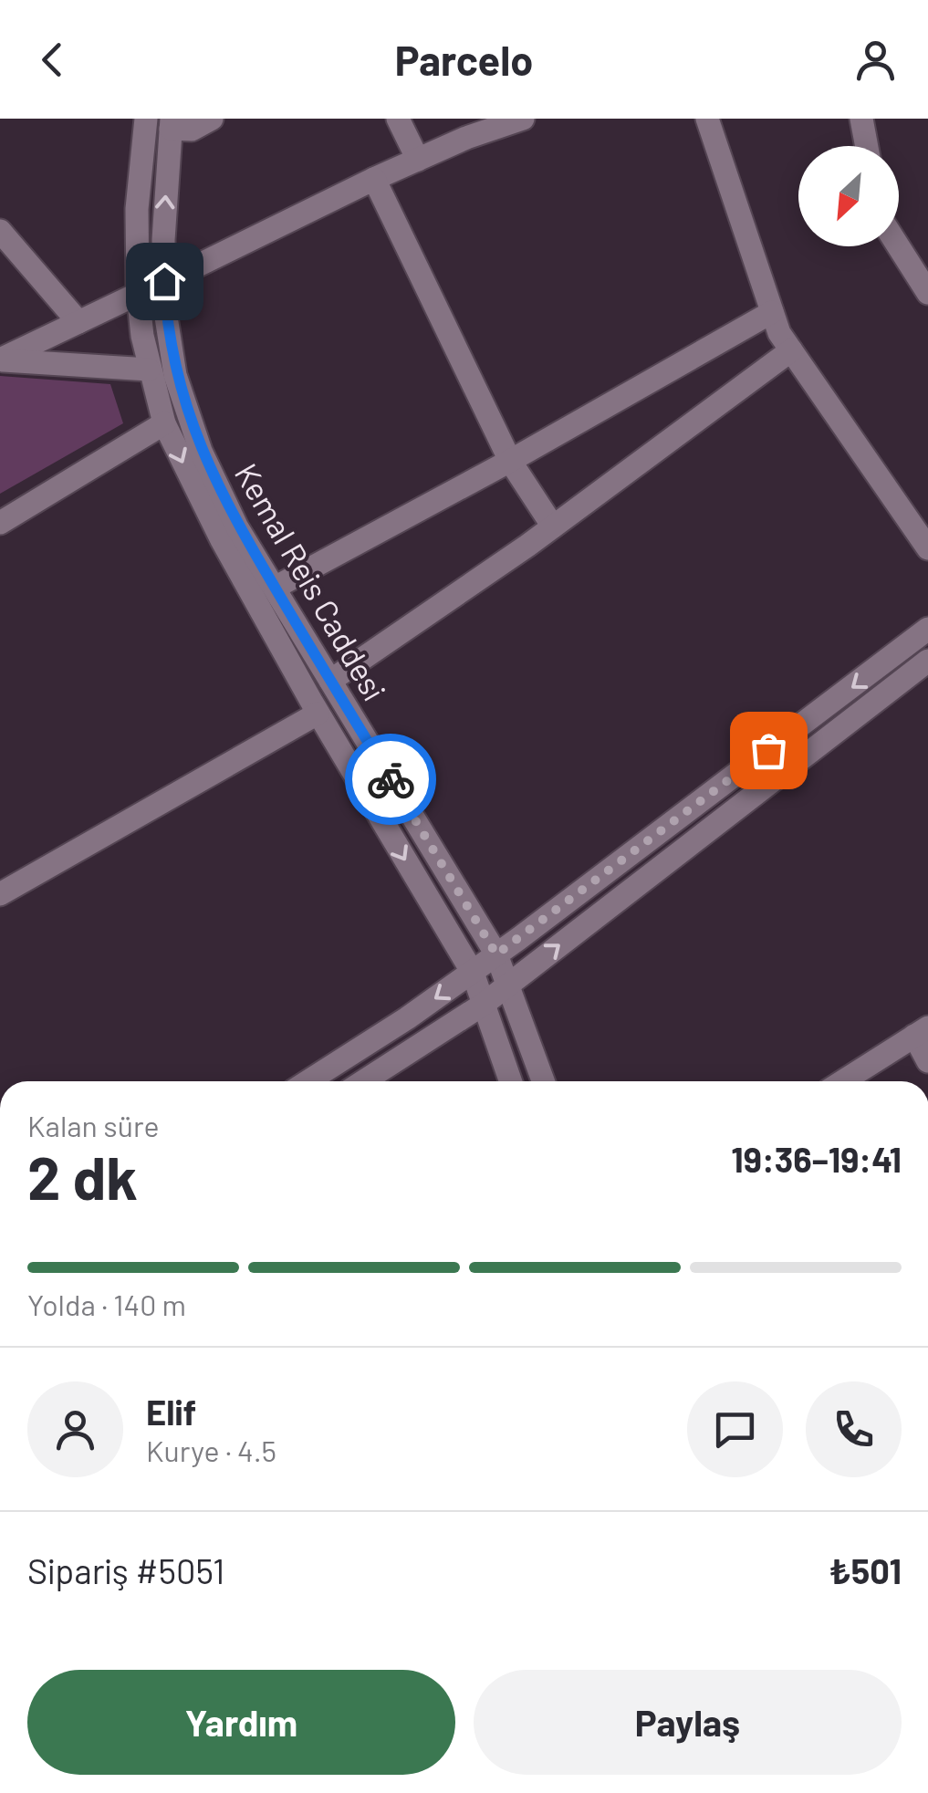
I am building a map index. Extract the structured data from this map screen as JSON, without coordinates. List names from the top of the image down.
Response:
{
  "streets": {
    "street": ["Kemal Reis Caddesi"]
  },
  "north": "bottom left",
  "page": {
    "header": "Parcelo",
    "heading": ["2 dk", "Kalan süre", "19:36–19:41"],
    "panel": [
      "Elif",
      "Kurye · 4.5",
      "Sipariş #5051",
      "₺501"
    ],
    "bar": "Yolda · 140 m",
    "buttons": ["Yardım", "Paylaş"]
  }
}
